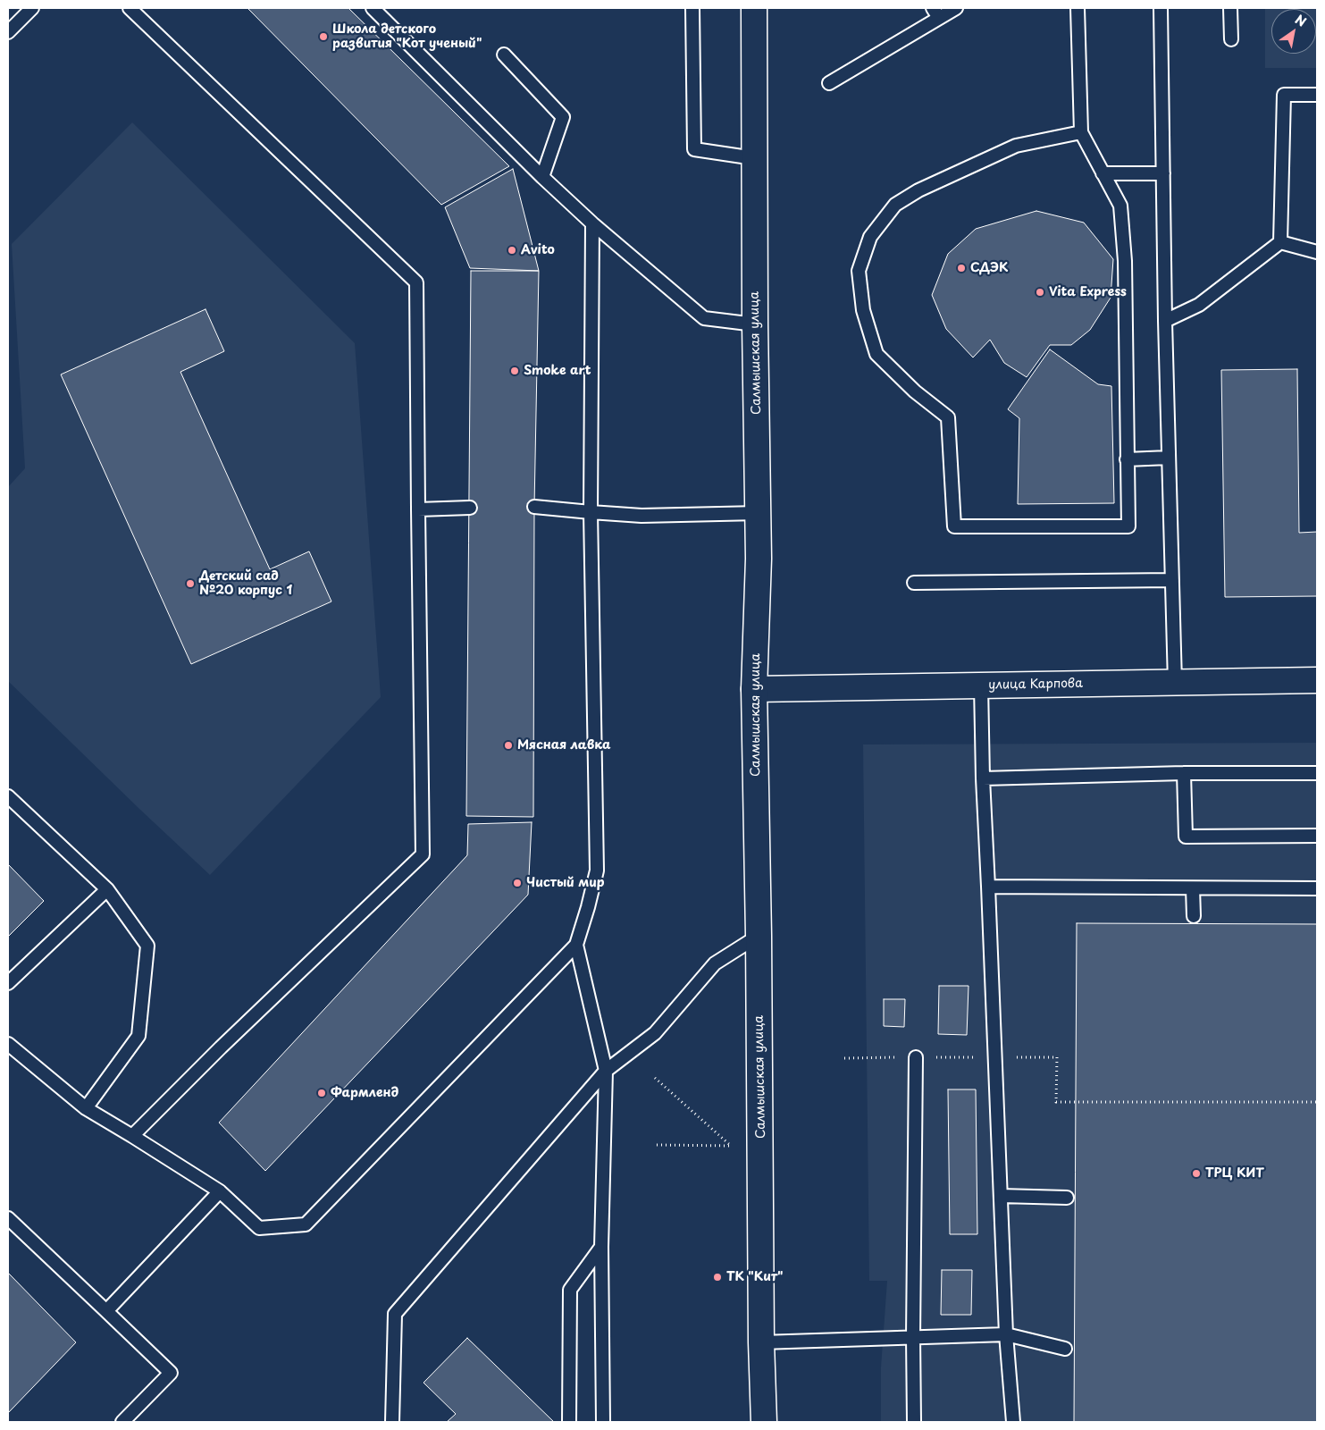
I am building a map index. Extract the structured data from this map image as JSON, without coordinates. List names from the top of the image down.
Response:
{
  "streets": {
    "main road": ["Салмышская улица", "улица Карпова"]
  },
  "crossings": [
    ["Салмышская улица", "улица Карпова"]
  ],
  "places": [
    "Школа детского развития \"Кот ученый\"",
    "Avito",
    "СДЭК",
    "Vita Express",
    "Smoke art",
    "Детский сад №20 корпус 1",
    "Мясная лавка",
    "Чистый мир",
    "Фармленд",
    "ТРЦ КИТ",
    "ТК \"Кит\""
  ],
  "north": "top right"
}
